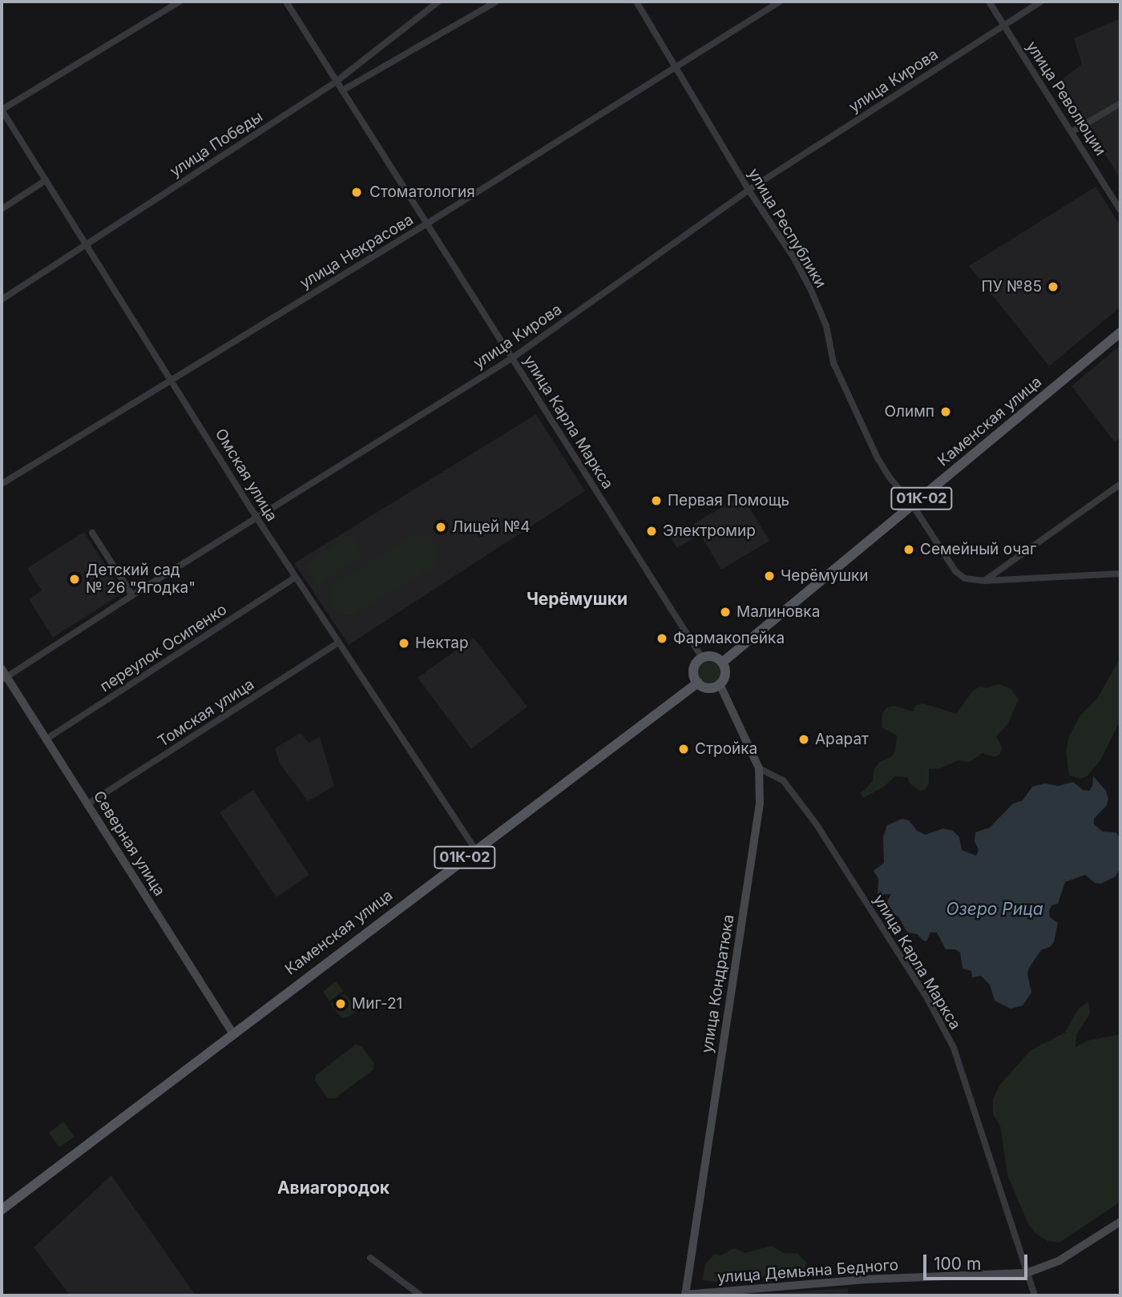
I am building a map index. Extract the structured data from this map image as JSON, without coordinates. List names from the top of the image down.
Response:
{
  "streets": {
    "main road": ["Каменская улица", "01К-02"],
    "street": [
      "улица Кирова",
      "улица Революции",
      "улица Победы",
      "улица Республики",
      "улица Некрасова",
      "улица Карла Маркса",
      "Омская улица",
      "переулок Осипенко",
      "Томская улица",
      "Северная улица",
      "улица Кондратюка",
      "улица Демьяна Бедного"
    ]
  },
  "crossings": [
    ["улица Кирова", "улица Революции"],
    ["улица Кирова", "улица Республики"],
    ["улица Кирова", "улица Карла Маркса"],
    ["улица Кирова", "Омская улица"],
    ["улица Кирова", "Северная улица"],
    ["улица Победы", "улица Карла Маркса"],
    ["улица Победы", "Омская улица"],
    ["улица Республики", "улица Некрасова"],
    ["улица Республики", "Каменская улица"],
    ["улица Некрасова", "улица Карла Маркса"],
    ["улица Некрасова", "Омская улица"],
    ["Каменская улица", "улица Карла Маркса"],
    ["Каменская улица", "Омская улица"],
    ["Каменская улица", "Северная улица"],
    ["Каменская улица", "улица Кондратюка"],
    ["улица Карла Маркса", "улица Кондратюка"],
    ["улица Карла Маркса", "улица Демьяна Бедного"],
    ["Омская улица", "переулок Осипенко"],
    ["Омская улица", "Томская улица"],
    ["переулок Осипенко", "Северная улица"],
    ["Томская улица", "Северная улица"],
    ["улица Кондратюка", "улица Демьяна Бедного"]
  ],
  "districts": ["Черёмушки", "Авиагородок"],
  "water": ["Озеро Рица"],
  "places": [
    "Стоматология",
    "ПУ №85",
    "Олимп",
    "Первая Помощь",
    "Лицей №4",
    "Электромир",
    "Семейный очаг",
    "Черёмушки",
    "Детский сад № 26 \"Ягодка\"",
    "Малиновка",
    "Фармакопейка",
    "Нектар",
    "Арарат",
    "Стройка",
    "Миг-21"
  ],
  "scale_bar": "100 m"
}
